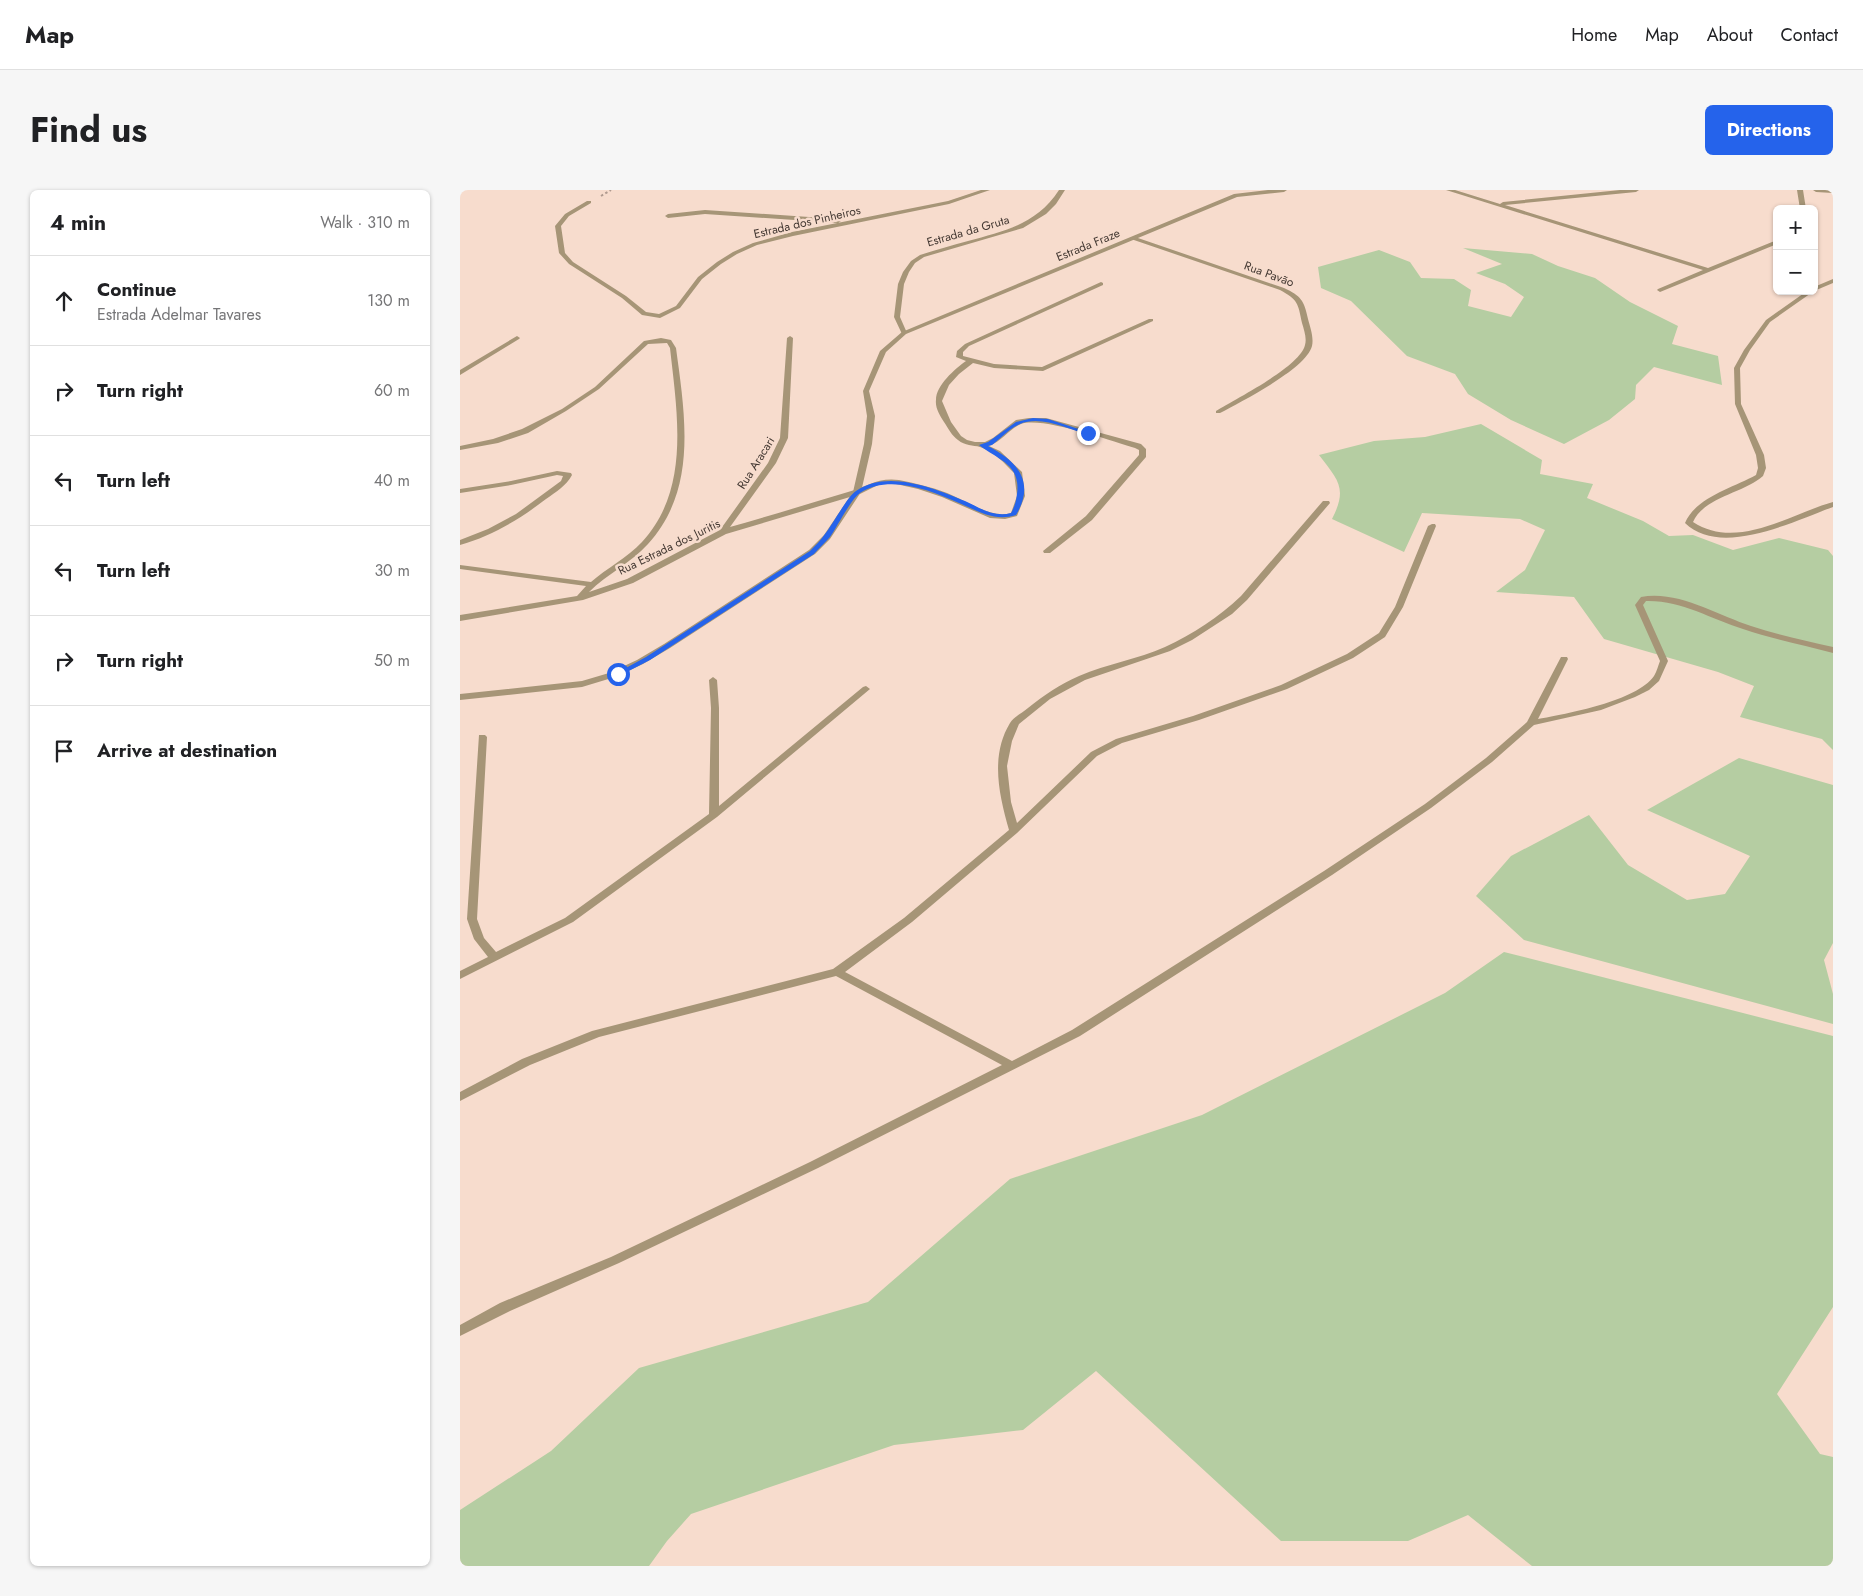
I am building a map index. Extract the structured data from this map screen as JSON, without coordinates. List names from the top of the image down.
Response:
{
  "streets": {
    "street": [
      "Estrada dos Pinheiros",
      "Estrada da Gruta",
      "Estrada Fraze",
      "Rua Pavão",
      "Rua Aracari",
      "Rua Estrada dos Juritis"
    ]
  },
  "crossings": [
    ["Estrada da Gruta", "Estrada Fraze"],
    ["Estrada Fraze", "Rua Pavão"],
    ["Estrada Fraze", "Rua Estrada dos Juritis"],
    ["Rua Aracari", "Rua Estrada dos Juritis"]
  ],
  "page": {
    "header": "Map",
    "nav": [
      "Home",
      "Map",
      "About",
      "Contact"
    ],
    "title": "Find us",
    "buttons": "Directions",
    "heading": ["4 min", "Walk · 310 m"],
    "map_buttons": ["+", "−"],
    "list": [
      ["Continue", "Estrada Adelmar Tavares", "130 m"],
      ["Turn right", "60 m"],
      ["Turn left", "40 m"],
      ["Turn left", "30 m"],
      ["Turn right", "50 m"],
      "Arrive at destination"
    ]
  }
}
